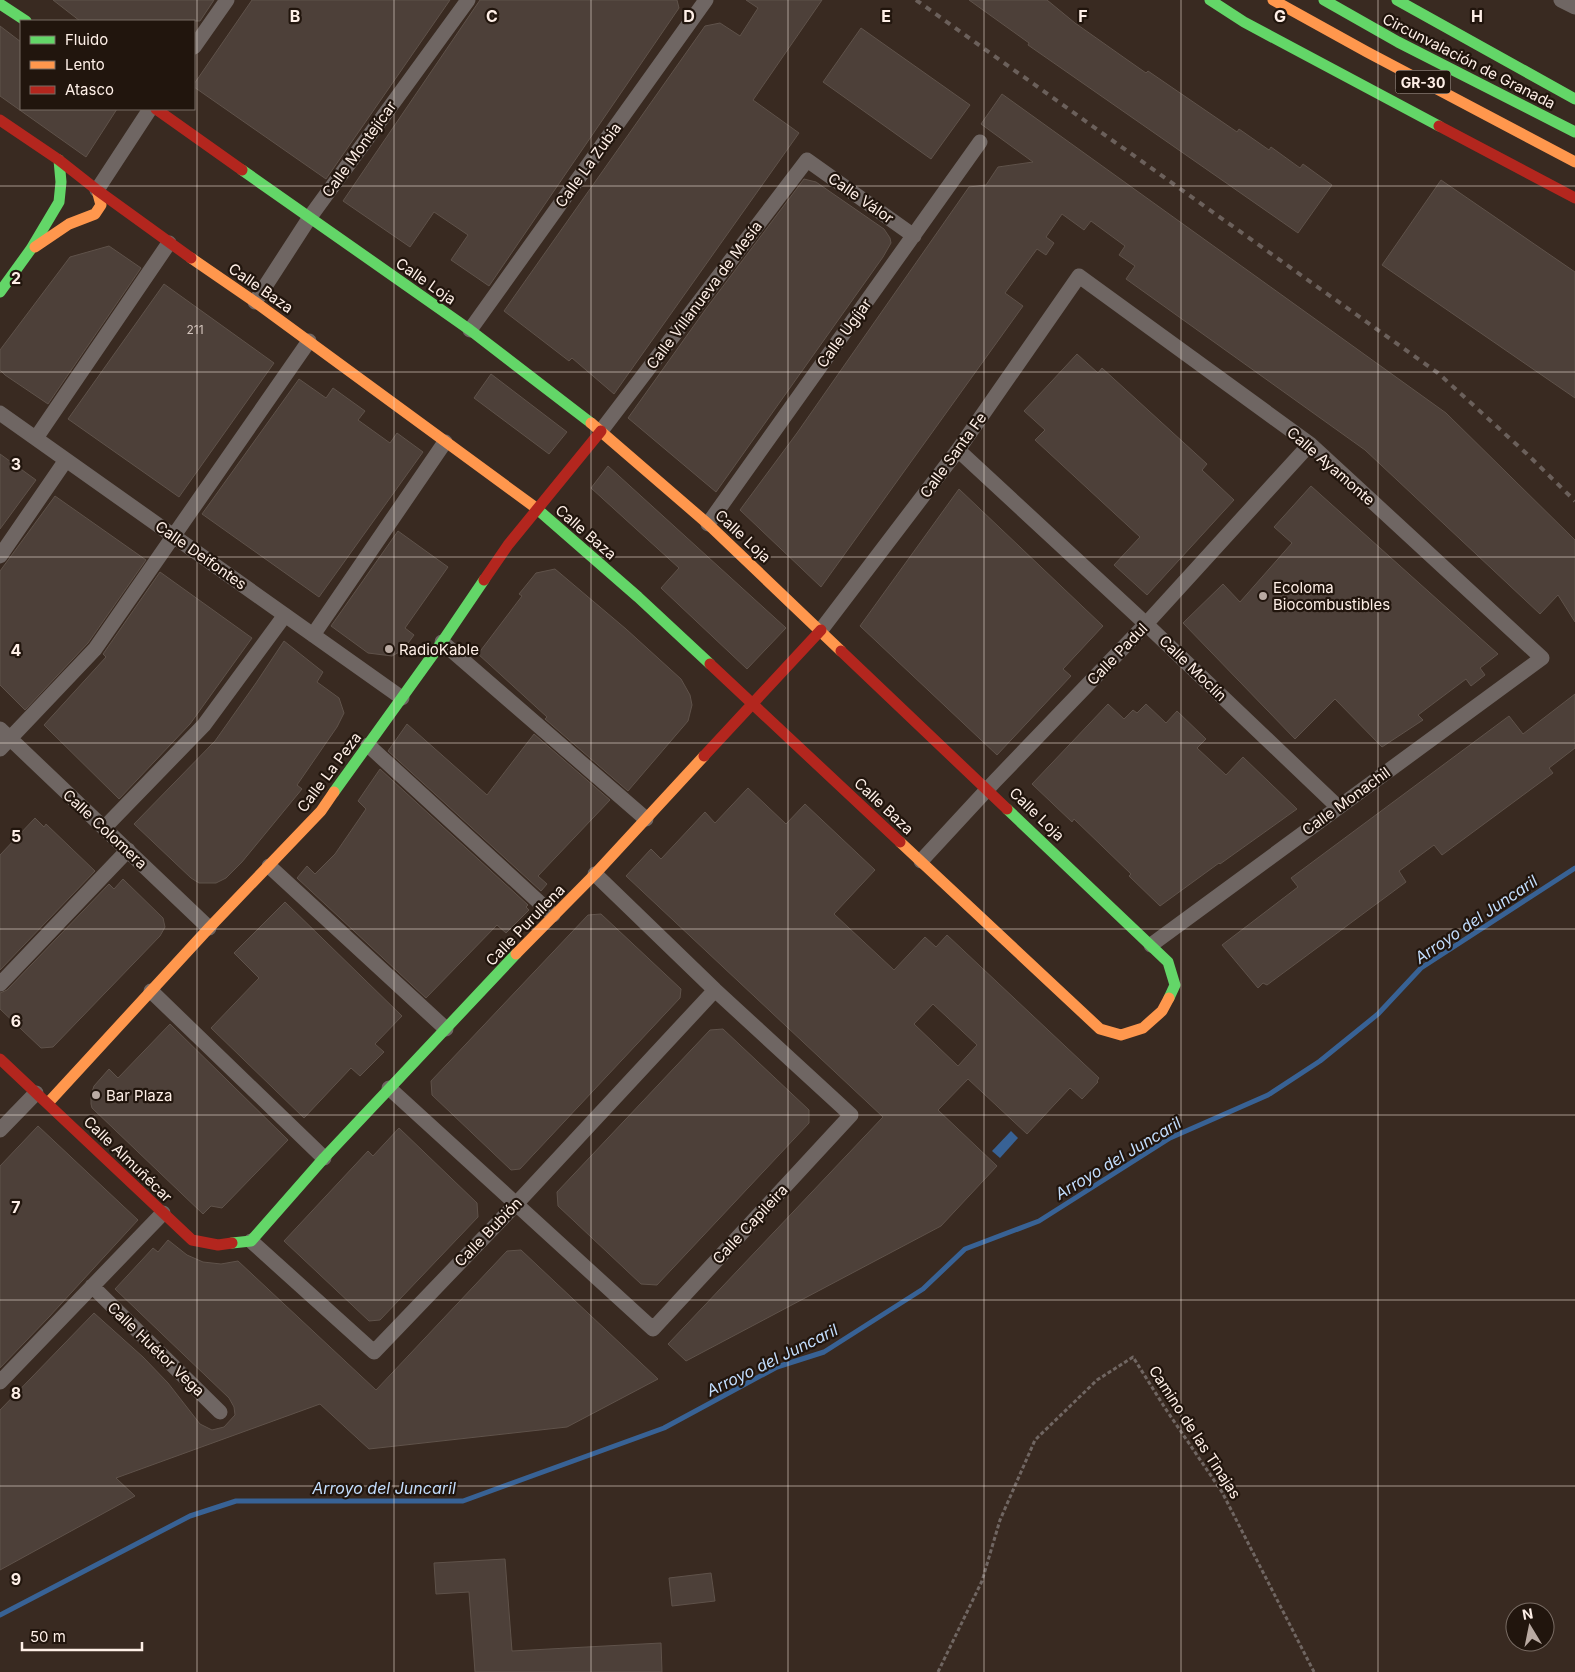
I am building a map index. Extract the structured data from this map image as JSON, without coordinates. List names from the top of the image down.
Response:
{
  "streets": {
    "main road": [
      "Circunvalación de Granada",
      "GR-30",
      "Calle Loja",
      "Calle Baza",
      "Calle La Peza",
      "Calle Purullena",
      "Calle Almuñécar"
    ],
    "street": [
      "Calle Montejícar",
      "Calle La Zubia",
      "Calle Válor",
      "Calle Villanueva de Mesía",
      "Calle Ugíjar",
      "Calle Santa Fe",
      "Calle Ayamonte",
      "Calle Deifontes",
      "Calle Padul",
      "Calle Moclín",
      "Calle Monachil",
      "Calle Colomera",
      "Calle Capileira",
      "Calle Bubión",
      "Calle Huétor Vega"
    ],
    "path": ["Camino de las Tinajas"]
  },
  "crossings": [
    ["Calle Montejícar", "Calle Loja"],
    ["Calle Montejícar", "Calle Baza"],
    ["Calle La Zubia", "Calle Loja"],
    ["Calle Válor", "Calle Villanueva de Mesía"],
    ["Calle Válor", "Calle Ugíjar"],
    ["Calle Loja", "Calle Baza"],
    ["Calle Loja", "Calle Villanueva de Mesía"],
    ["Calle Loja", "Calle Ugíjar"],
    ["Calle Loja", "Calle Santa Fe"],
    ["Calle Loja", "Calle Padul"],
    ["Calle Loja", "Calle La Peza"],
    ["Calle Loja", "Calle Monachil"],
    ["Calle Loja", "Calle Purullena"],
    ["Calle Baza", "Calle Padul"],
    ["Calle Baza", "Calle La Peza"],
    ["Calle Baza", "Calle Purullena"],
    ["Calle Villanueva de Mesía", "Calle La Peza"],
    ["Calle Santa Fe", "Calle Ayamonte"],
    ["Calle Santa Fe", "Calle Moclín"],
    ["Calle Santa Fe", "Calle Purullena"],
    ["Calle Ayamonte", "Calle Padul"],
    ["Calle Ayamonte", "Calle Monachil"],
    ["Calle Deifontes", "Calle La Peza"],
    ["Calle Padul", "Calle Moclín"],
    ["Calle Moclín", "Calle Monachil"],
    ["Calle La Peza", "Calle Colomera"],
    ["Calle La Peza", "Calle Almuñécar"],
    ["Calle Purullena", "Calle Almuñécar"],
    ["Calle Purullena", "Calle Capileira"],
    ["Calle Purullena", "Calle Bubión"],
    ["Calle Almuñécar", "Calle Bubión"],
    ["Calle Capileira", "Calle Bubión"]
  ],
  "water": ["Arroyo del Juncaril"],
  "places": ["Ecoloma Biocombustibles", "RadioKable", "Bar Plaza"],
  "house_numbers": ["211"],
  "legend": ["Fluido", "Lento", "Atasco"],
  "scale_bar": "50 m",
  "north": "top",
  "grid": {
    "columns": [
      "B",
      "C",
      "D",
      "E",
      "F",
      "G",
      "H"
    ],
    "rows": [
      "2",
      "3",
      "4",
      "5",
      "6",
      "7",
      "8",
      "9"
    ]
  }
}
